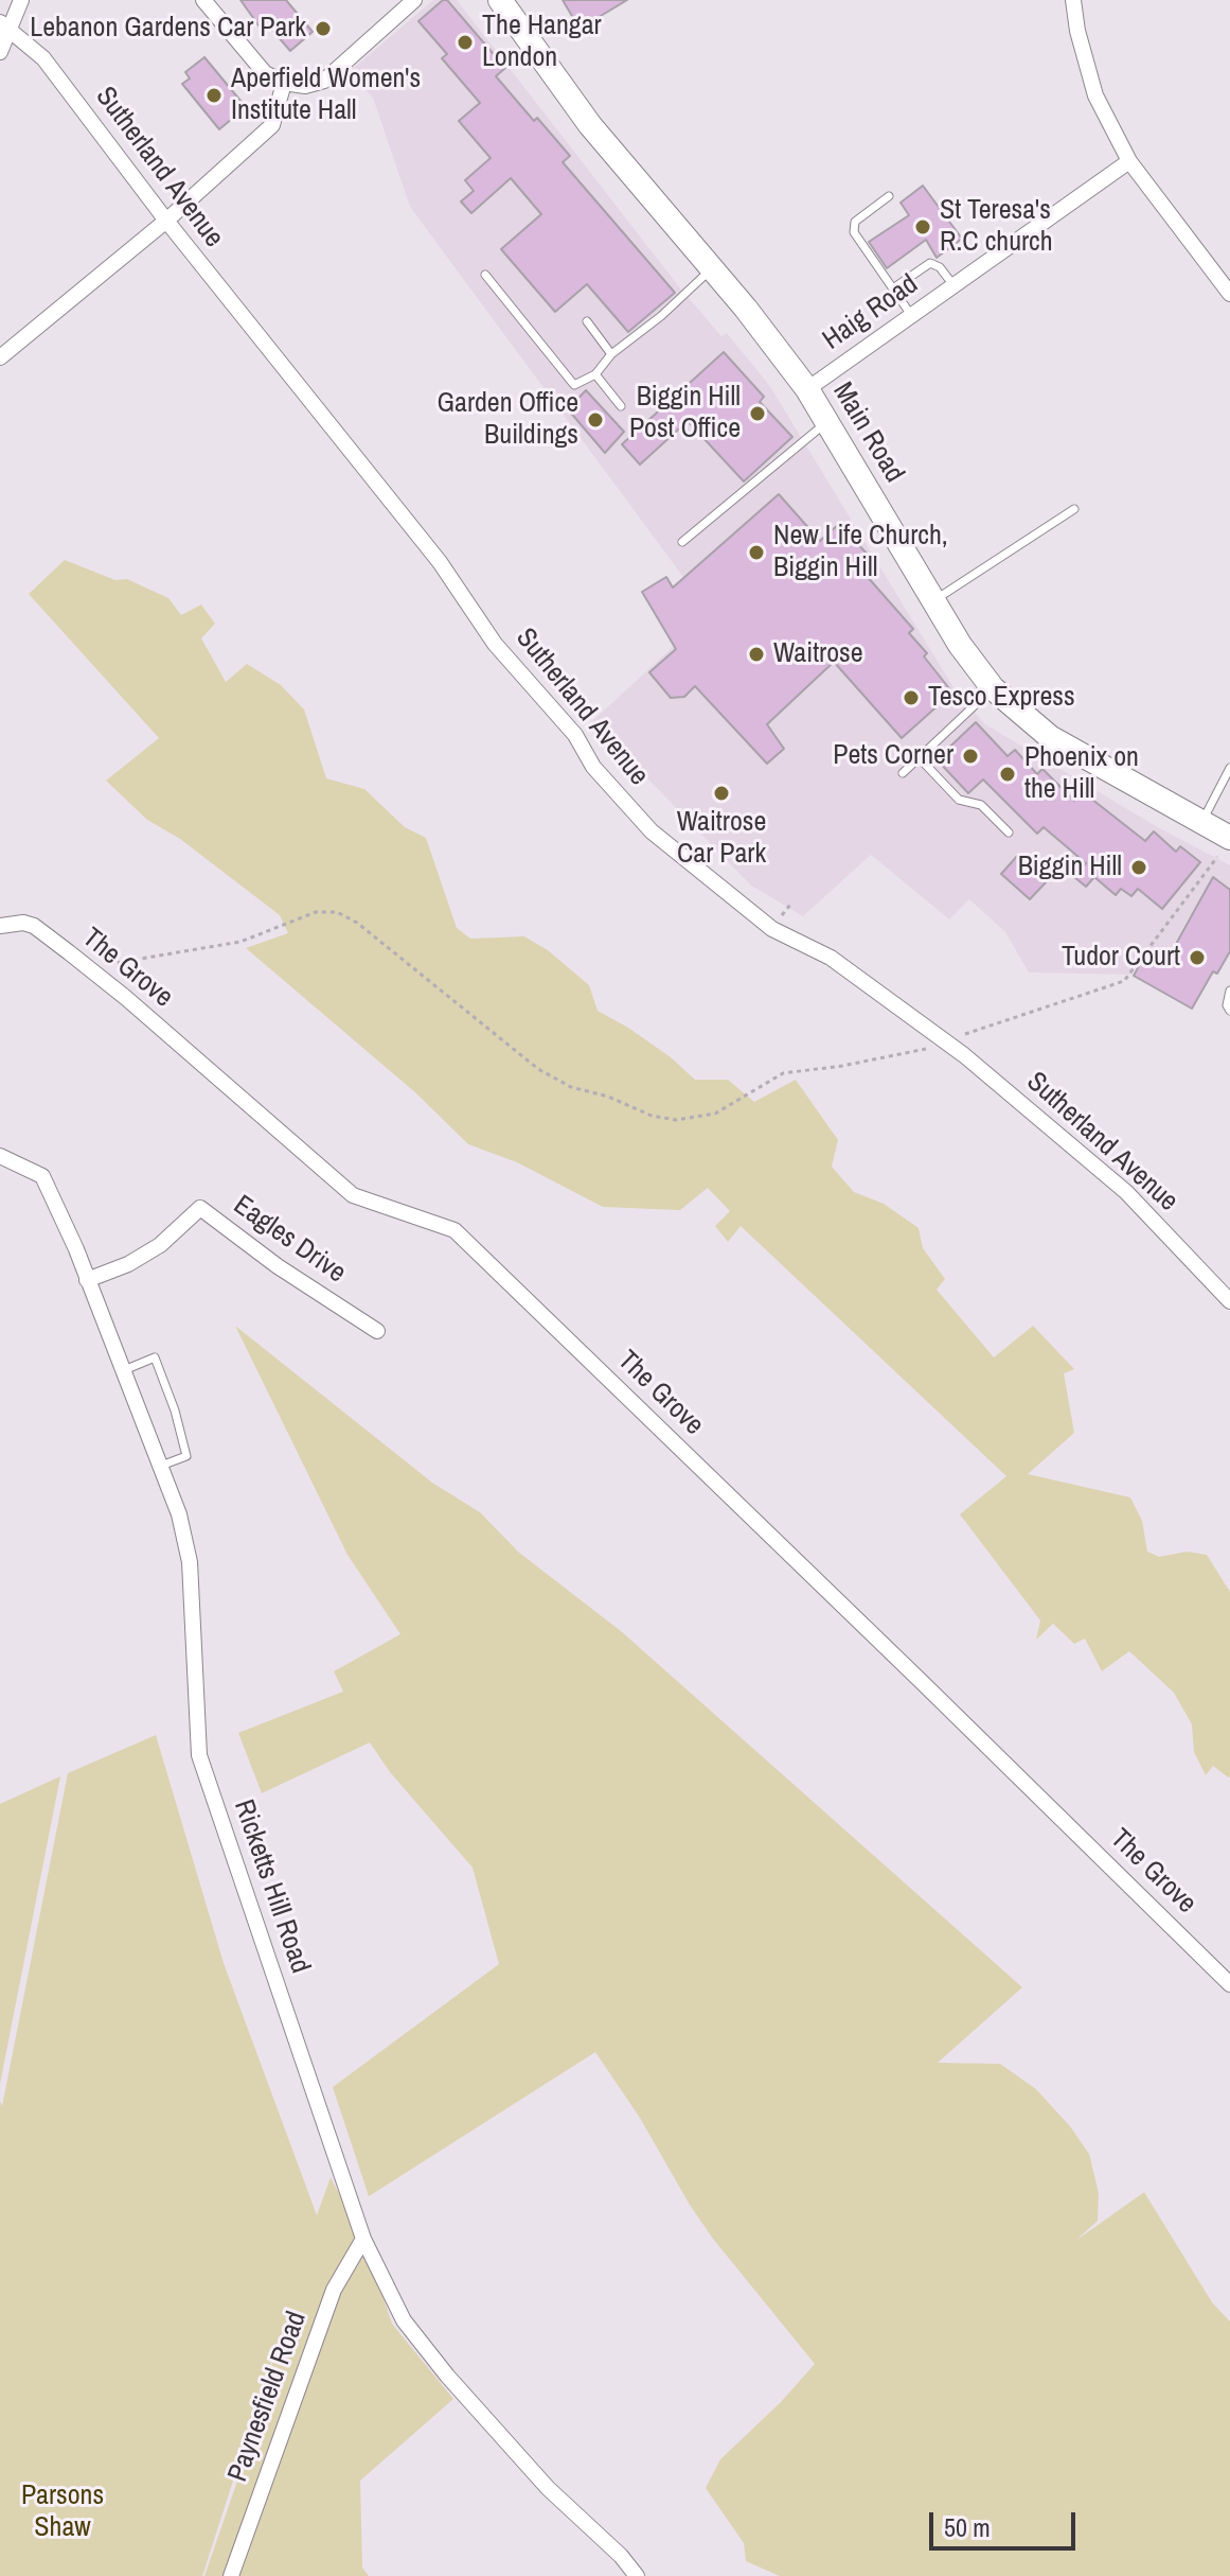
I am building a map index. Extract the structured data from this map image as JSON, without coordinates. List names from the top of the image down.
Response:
{
  "streets": {
    "main road": ["Main Road"],
    "street": [
      "Sutherland Avenue",
      "Haig Road",
      "The Grove",
      "Eagles Drive",
      "Ricketts Hill Road",
      "Paynesfield Road"
    ]
  },
  "crossings": [
    ["Haig Road", "Main Road"],
    ["Eagles Drive", "Ricketts Hill Road"],
    ["Ricketts Hill Road", "Paynesfield Road"]
  ],
  "parks": ["Parsons Shaw"],
  "places": [
    "Lebanon Gardens Car Park",
    "The Hangar London",
    "Aperfield Women's Institute Hall",
    "St Teresa's R.C church",
    "Biggin Hill Post Office",
    "Garden Office Buildings",
    "New Life Church, Biggin Hill",
    "Waitrose",
    "Tesco Express",
    "Pets Corner",
    "Phoenix on the Hill",
    "Waitrose Car Park",
    "Biggin Hill",
    "Tudor Court"
  ],
  "scale_bar": "50 m"
}
